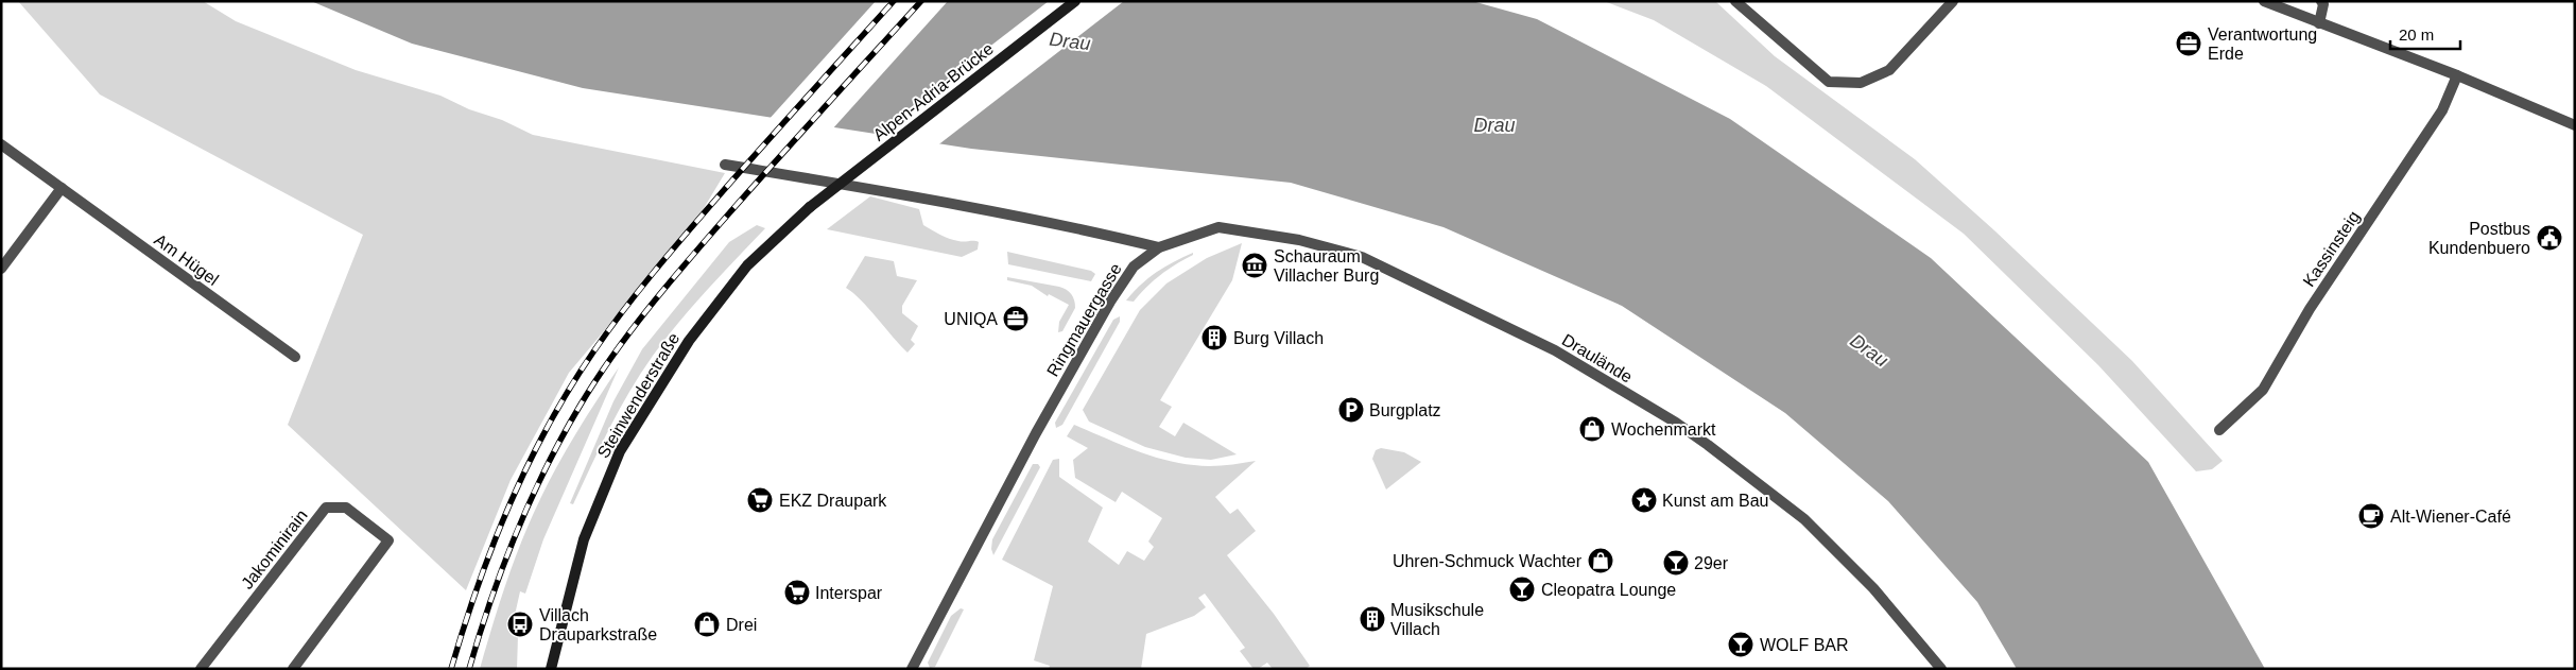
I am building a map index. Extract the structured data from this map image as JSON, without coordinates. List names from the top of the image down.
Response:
{
  "streets": {
    "main road": ["Alpen-Adria-Brücke", "Steinwenderstraße"],
    "street": [
      "Kassinsteig",
      "Am Hügel",
      "Ringmauergasse",
      "Draulände",
      "Jakominirain"
    ]
  },
  "crossings": [
    ["Alpen-Adria-Brücke", "Steinwenderstraße"],
    ["Ringmauergasse", "Draulände"]
  ],
  "water": ["Drau"],
  "places": {
    "office": ["Verantwortung Erde", "UNIQA"],
    "public building": ["Postbus Kundenbuero"],
    "museum": ["Schauraum Villacher Burg"],
    "building": ["Burg Villach", "Musikschule Villach"],
    "parking": ["Burgplatz"],
    "shop": ["Wochenmarkt", "Uhren-Schmuck Wachter", "Drei"],
    "supermarket": ["EKZ Draupark", "Interspar"],
    "place": ["Kunst am Bau"],
    "cafe": ["Alt-Wiener-Café"],
    "bar": ["29er", "Cleopatra Lounge", "WOLF BAR"],
    "bus stop": ["Villach Drauparkstraße"]
  },
  "scale_bar": "20 m"
}
